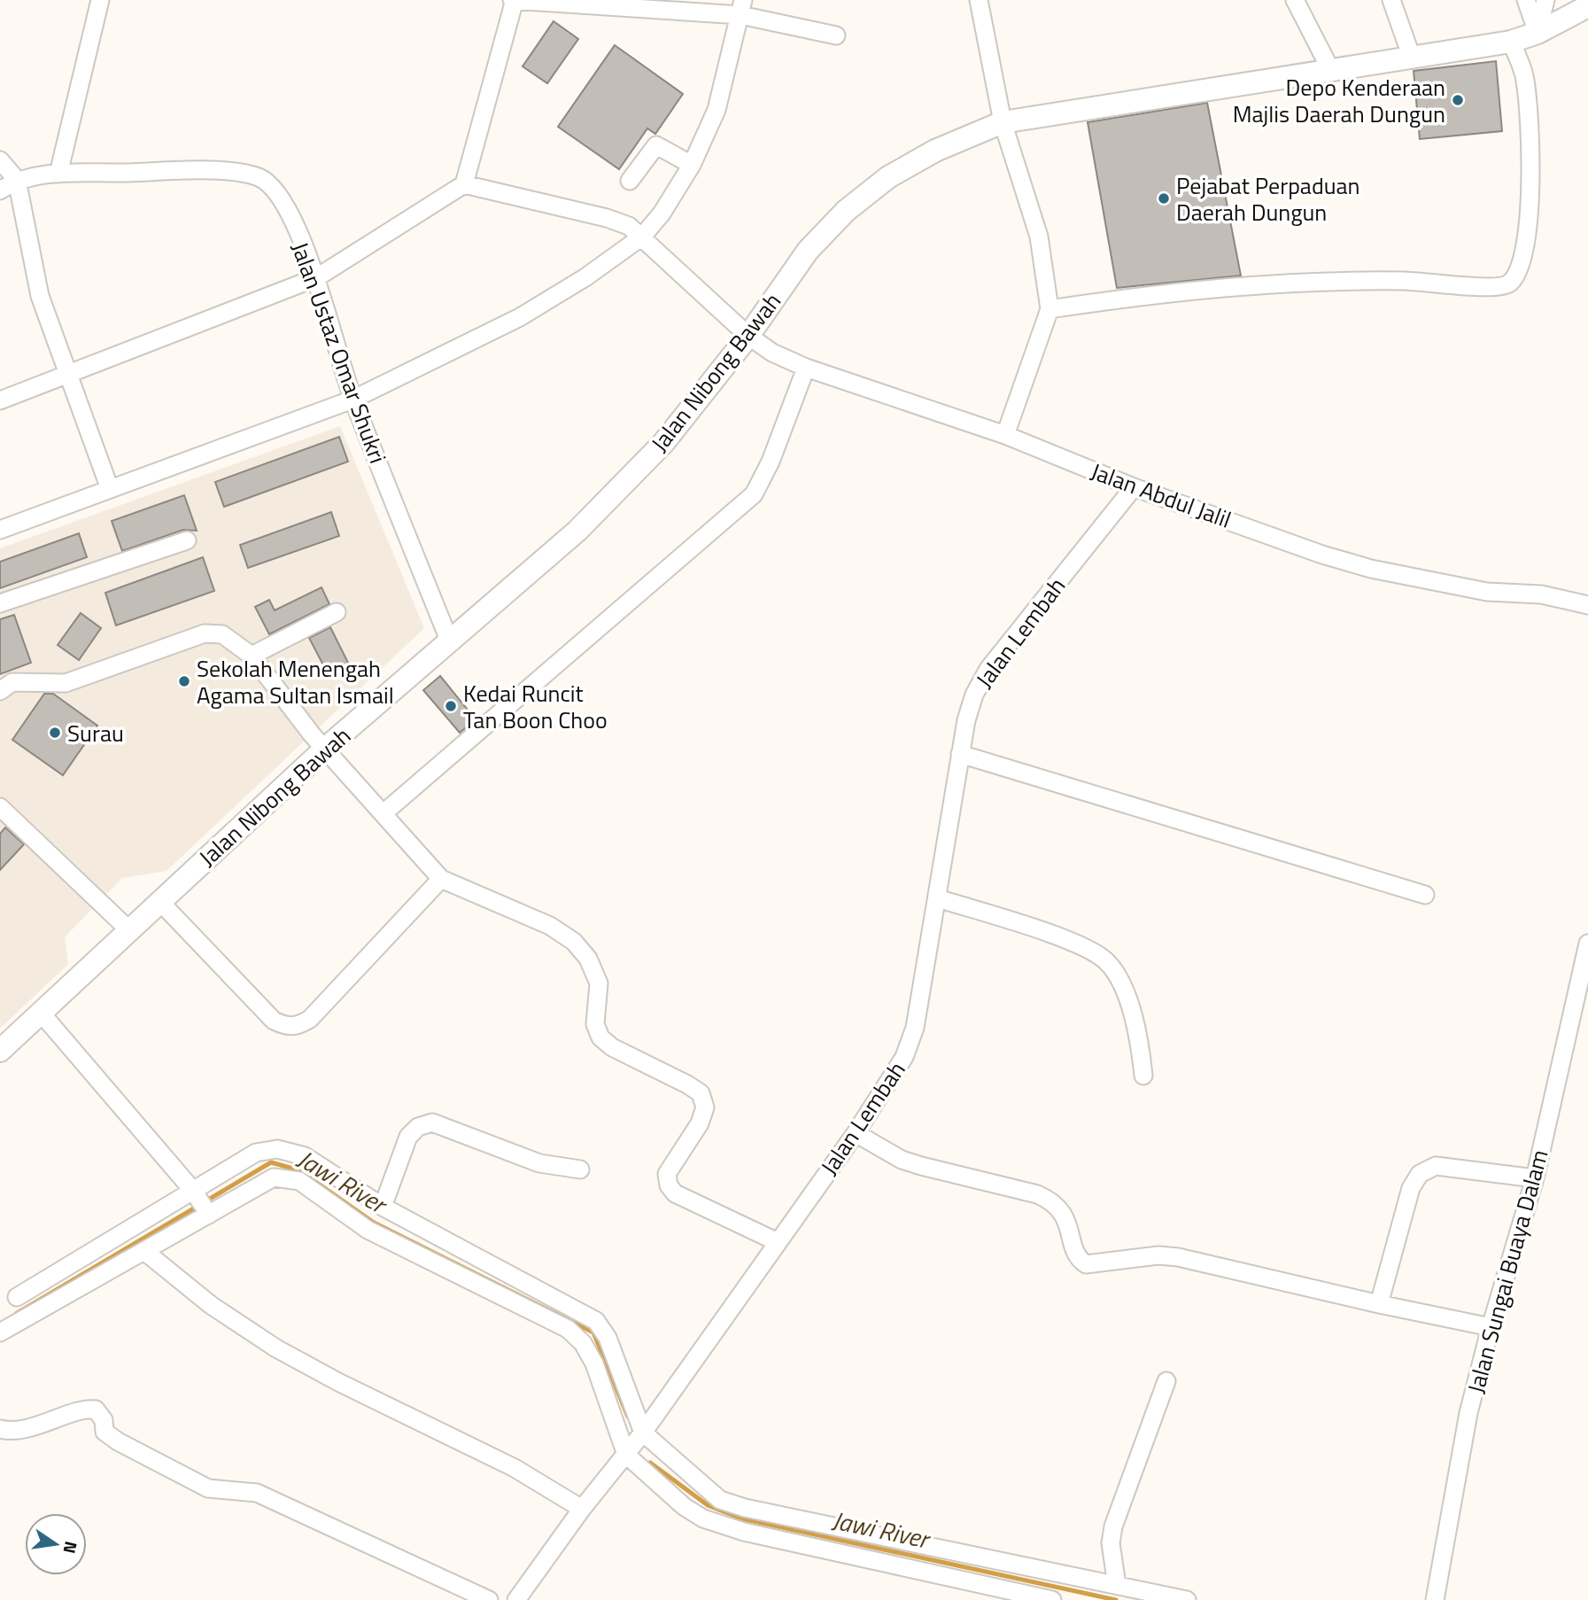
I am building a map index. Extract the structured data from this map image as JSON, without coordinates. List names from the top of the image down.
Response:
{
  "streets": {
    "main road": ["Jalan Nibong Bawah"],
    "street": [
      "Jalan Ustaz Omar Shukri",
      "Jalan Abdul Jalil",
      "Jalan Lembah",
      "Jalan Sungai Buaya Dalam"
    ]
  },
  "crossings": [
    ["Jalan Ustaz Omar Shukri", "Jalan Nibong Bawah"],
    ["Jalan Nibong Bawah", "Jalan Abdul Jalil"],
    ["Jalan Abdul Jalil", "Jalan Lembah"]
  ],
  "water": ["Jawi River"],
  "places": [
    "Depo Kenderaan Majlis Daerah Dungun",
    "Pejabat Perpaduan Daerah Dungun",
    "Sekolah Menengah Agama Sultan Ismail",
    "Kedai Runcit Tan Boon Choo",
    "Surau"
  ],
  "north": "right"
}
